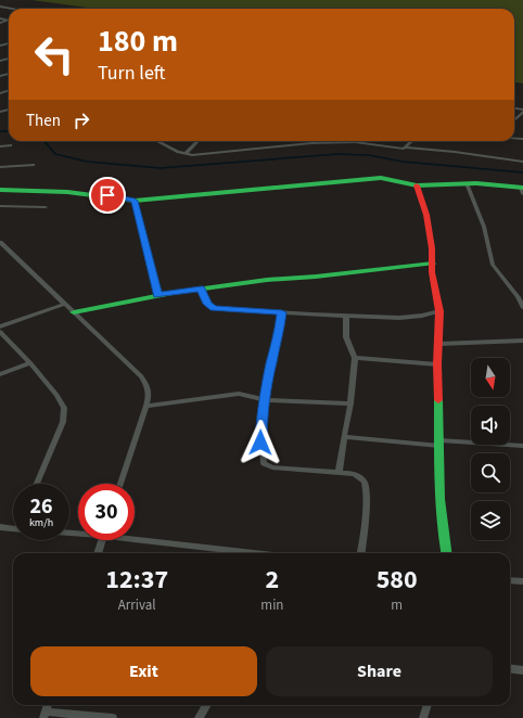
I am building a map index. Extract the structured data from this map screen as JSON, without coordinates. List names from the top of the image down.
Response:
{
  "north": "bottom",
  "page": {
    "turn": ["180 m", "Turn left"],
    "then": "Then",
    "speed": "26 km/h",
    "limit": "30",
    "eta": [
      "12:37",
      "Arrival",
      "2",
      "min",
      "580",
      "m"
    ],
    "buttons": ["Exit", "Share"]
  }
}
